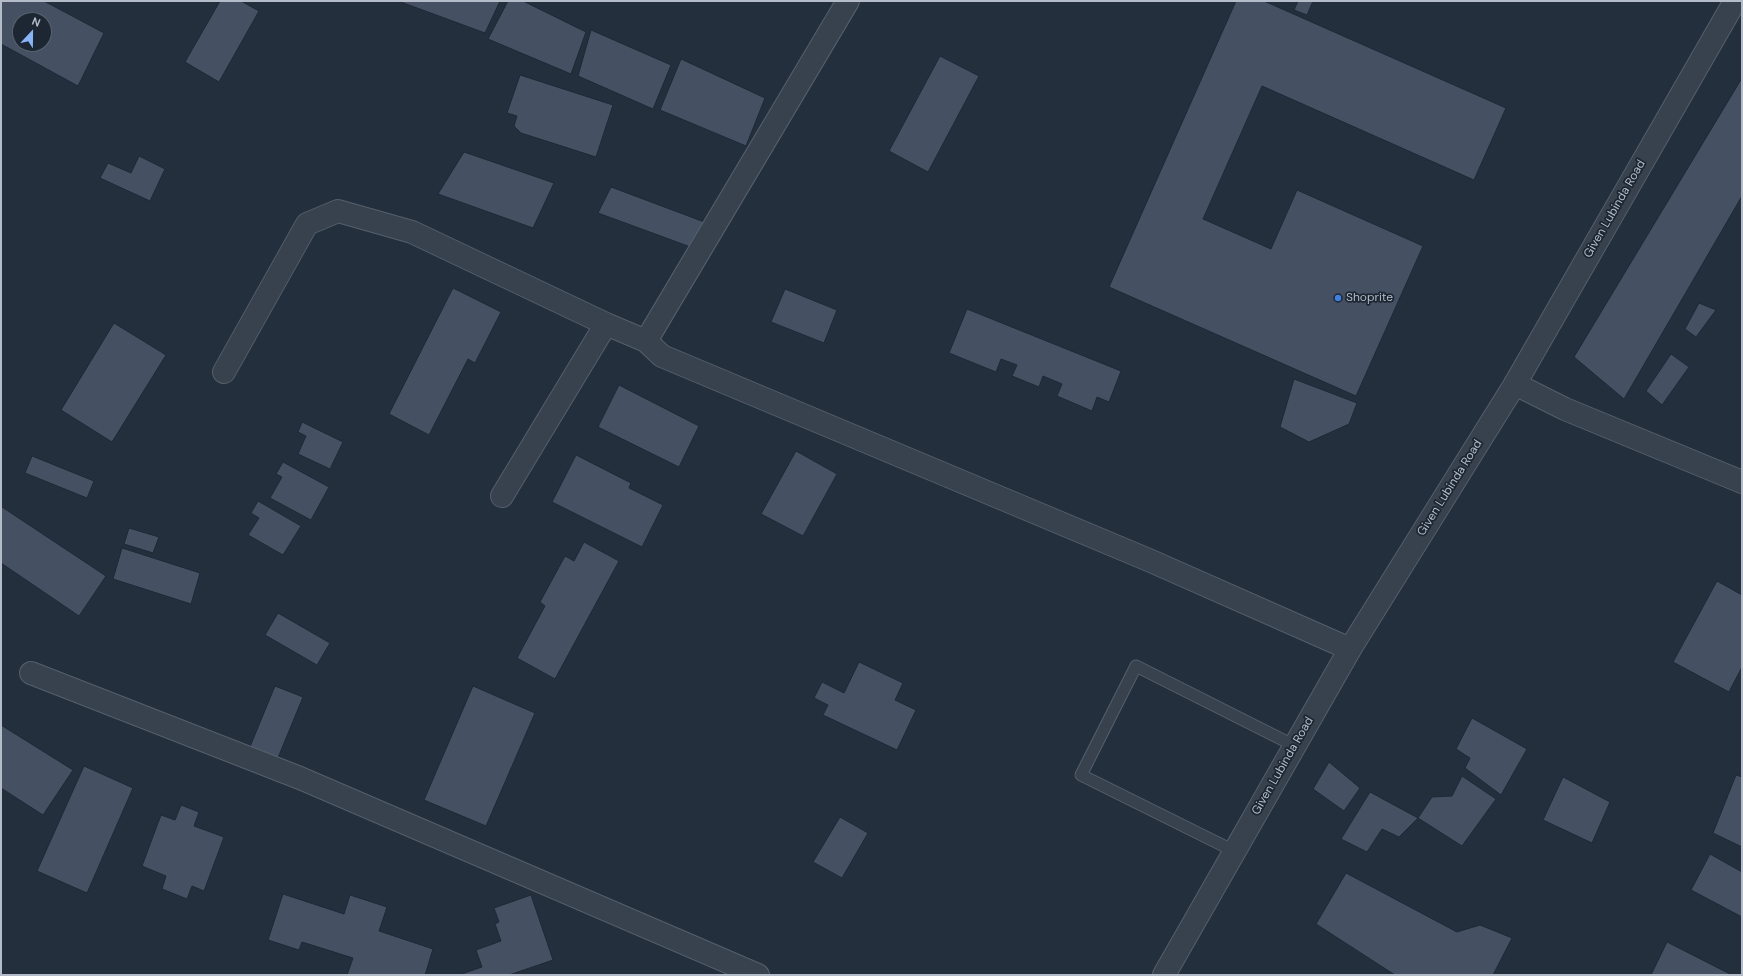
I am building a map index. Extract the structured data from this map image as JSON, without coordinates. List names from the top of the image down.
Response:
{
  "streets": {
    "street": ["Given Lubinda Road"]
  },
  "places": ["Shoprite"],
  "north": "top"
}
